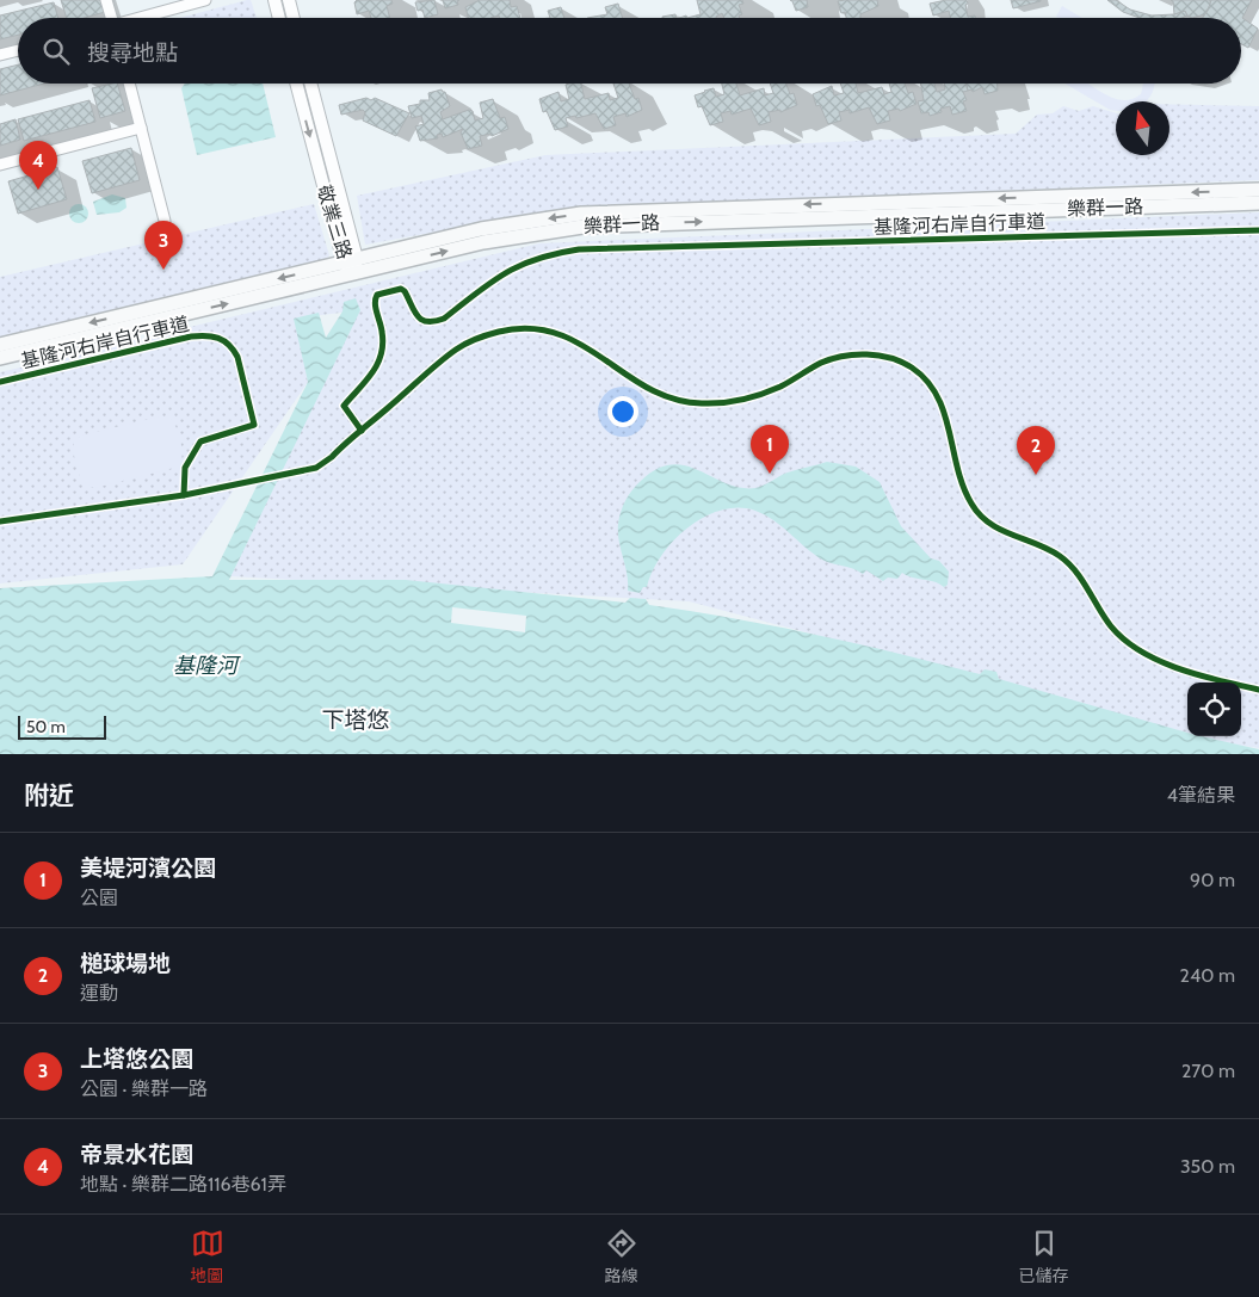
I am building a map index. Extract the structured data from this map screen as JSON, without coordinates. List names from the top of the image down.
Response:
{
  "streets": {
    "main road": ["樂群一路"],
    "street": ["敬業三路"],
    "cycle path": ["基隆河右岸自行車道"]
  },
  "crossings": [
    ["樂群一路", "敬業三路"]
  ],
  "districts": ["下塔悠"],
  "water": ["基隆河"],
  "scale_bar": "50 m",
  "north": "top",
  "page": {
    "search": "搜尋地點",
    "pins": [
      "4",
      "3",
      "1",
      "2"
    ],
    "scale": "50 m",
    "heading": ["附近", "4筆結果"],
    "list": [
      {
        "mark": "1",
        "name": "美堤河濱公園",
        "note": "公園",
        "value": "90 m"
      },
      {
        "mark": "2",
        "name": "槌球場地",
        "note": "運動",
        "value": "240 m"
      },
      {
        "mark": "3",
        "name": "上塔悠公園",
        "note": "公園 · 樂群一路",
        "value": "270 m"
      },
      {
        "mark": "4",
        "name": "帝景水花園",
        "note": "地點 · 樂群二路116巷61弄",
        "value": "350 m"
      }
    ],
    "nav": ["地圖", "路線", "已儲存"]
  }
}
